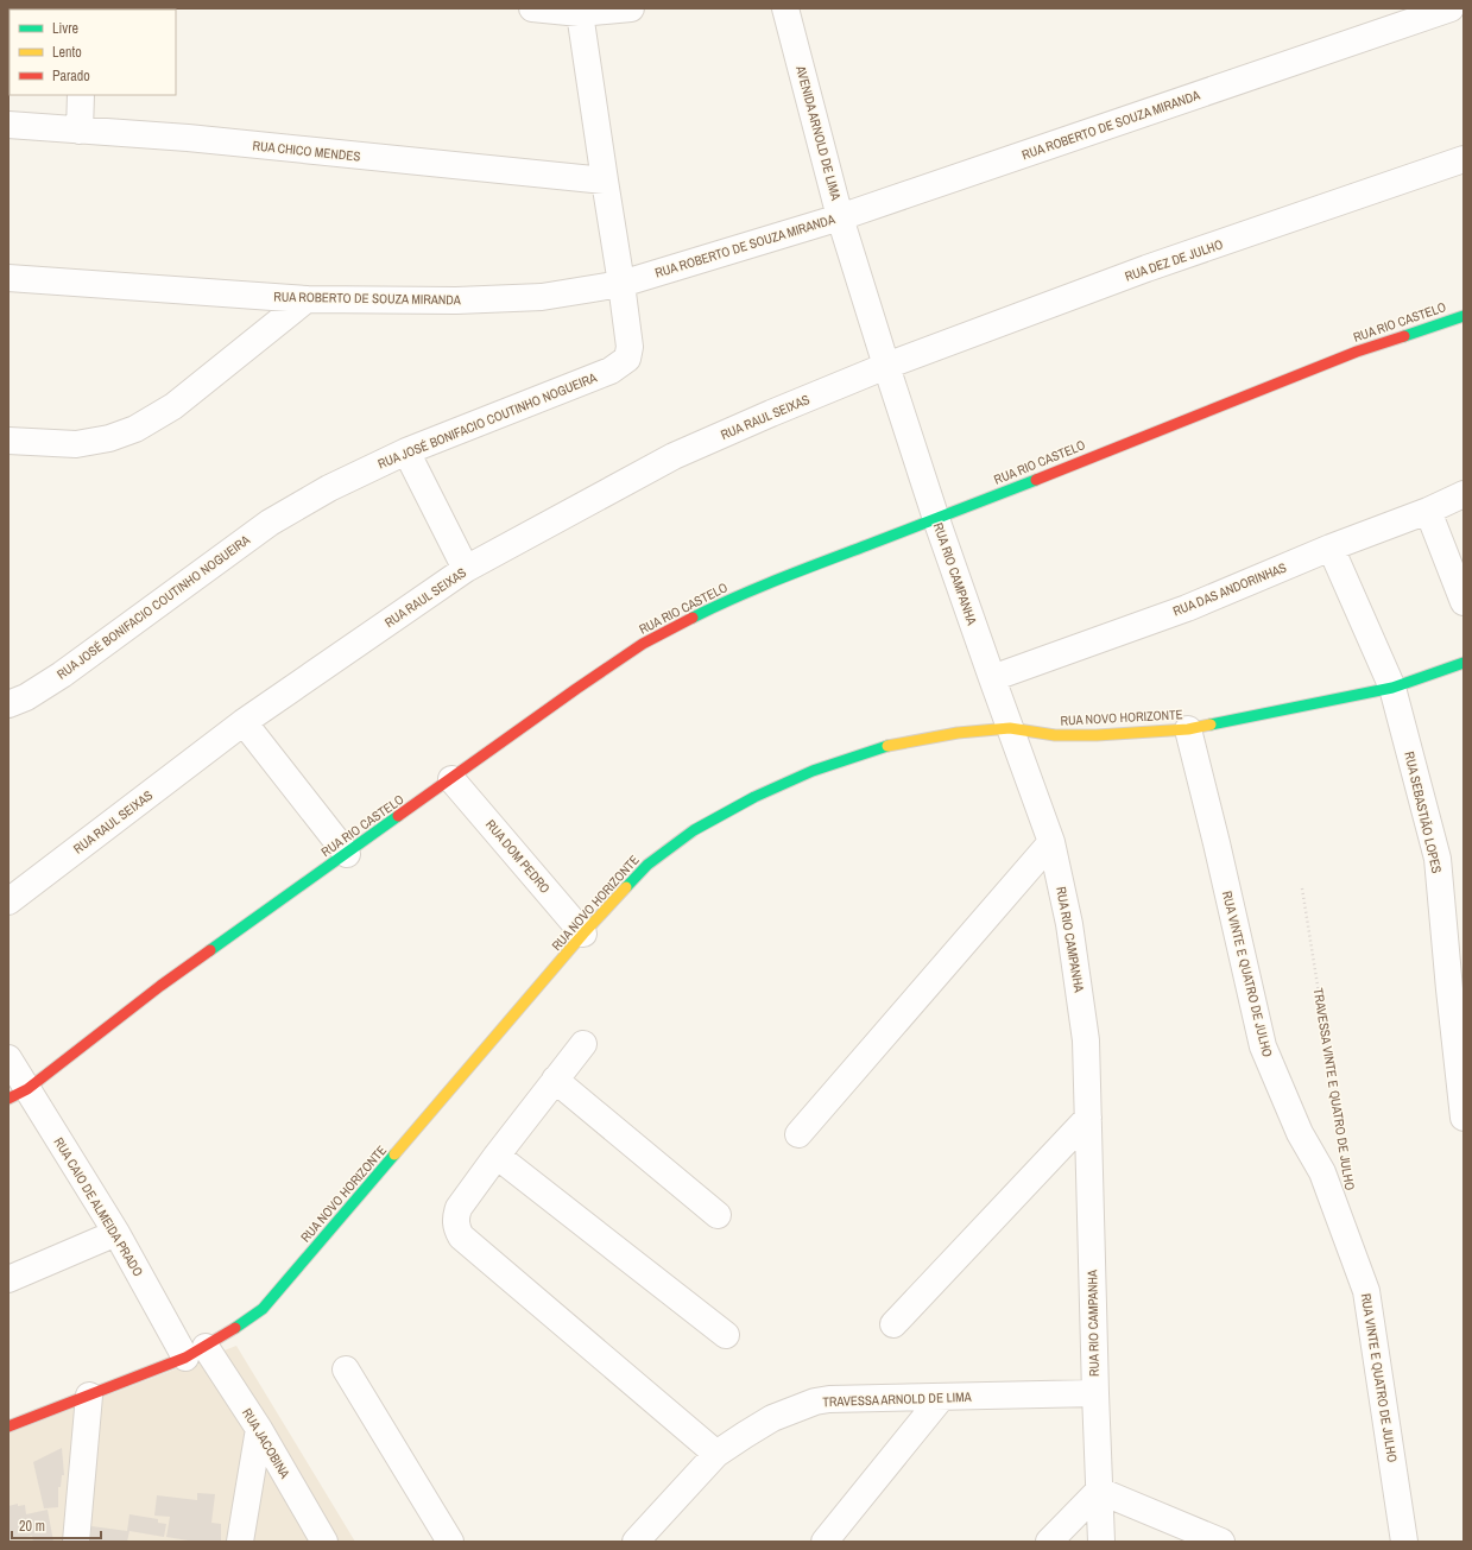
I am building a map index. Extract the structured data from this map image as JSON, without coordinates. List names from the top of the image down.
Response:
{
  "streets": {
    "street": [
      "RUA ROBERTO DE SOUZA MIRANDA",
      "AVENIDA ARNOLD DE LIMA",
      "RUA CHICO MENDES",
      "RUA DEZ DE JULHO",
      "RUA RIO CASTELO",
      "RUA RAUL SEIXAS",
      "RUA JOSÉ BONIFACIO COUTINHO NOGUEIRA",
      "RUA RIO CAMPANHA",
      "RUA DAS ANDORINHAS",
      "RUA NOVO HORIZONTE",
      "RUA SEBASTIÃO LOPES",
      "RUA DOM PEDRO",
      "RUA VINTE E QUATRO DE JULHO",
      "RUA CAIO DE ALMEIDA PRADO",
      "TRAVESSA ARNOLD DE LIMA",
      "RUA JACOBINA"
    ],
    "path": ["TRAVESSA VINTE E QUATRO DE JULHO"]
  },
  "crossings": [
    ["RUA ROBERTO DE SOUZA MIRANDA", "AVENIDA ARNOLD DE LIMA"],
    ["RUA ROBERTO DE SOUZA MIRANDA", "RUA JOSÉ BONIFACIO COUTINHO NOGUEIRA"],
    ["AVENIDA ARNOLD DE LIMA", "RUA DEZ DE JULHO"],
    ["AVENIDA ARNOLD DE LIMA", "RUA RAUL SEIXAS"],
    ["AVENIDA ARNOLD DE LIMA", "RUA RIO CAMPANHA"],
    ["RUA CHICO MENDES", "RUA JOSÉ BONIFACIO COUTINHO NOGUEIRA"],
    ["RUA DEZ DE JULHO", "RUA RAUL SEIXAS"],
    ["RUA DEZ DE JULHO", "RUA RIO CAMPANHA"],
    ["RUA RIO CASTELO", "RUA RIO CAMPANHA"],
    ["RUA RIO CASTELO", "RUA DOM PEDRO"],
    ["RUA RIO CASTELO", "RUA CAIO DE ALMEIDA PRADO"],
    ["RUA RAUL SEIXAS", "RUA RIO CAMPANHA"],
    ["RUA RIO CAMPANHA", "RUA DAS ANDORINHAS"],
    ["RUA RIO CAMPANHA", "RUA NOVO HORIZONTE"],
    ["RUA RIO CAMPANHA", "TRAVESSA ARNOLD DE LIMA"],
    ["RUA DAS ANDORINHAS", "RUA SEBASTIÃO LOPES"],
    ["RUA NOVO HORIZONTE", "RUA SEBASTIÃO LOPES"],
    ["RUA NOVO HORIZONTE", "RUA DOM PEDRO"],
    ["RUA NOVO HORIZONTE", "RUA VINTE E QUATRO DE JULHO"],
    ["RUA NOVO HORIZONTE", "RUA CAIO DE ALMEIDA PRADO"],
    ["RUA NOVO HORIZONTE", "RUA JACOBINA"],
    ["RUA CAIO DE ALMEIDA PRADO", "RUA JACOBINA"]
  ],
  "legend": ["Livre", "Lento", "Parado"],
  "scale_bar": "20 m"
}
